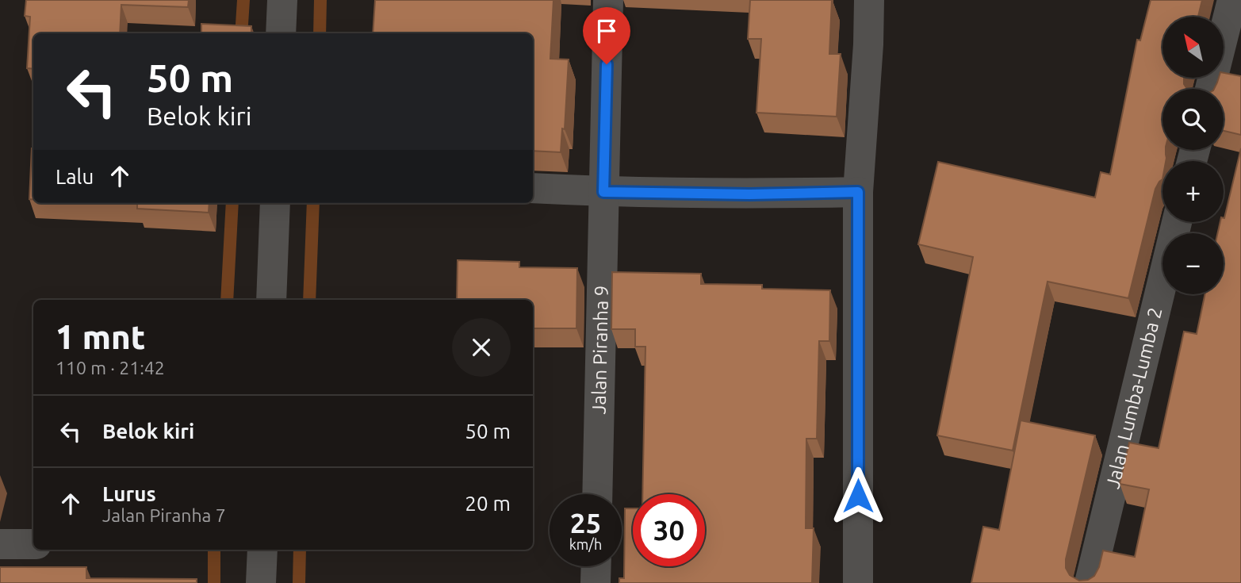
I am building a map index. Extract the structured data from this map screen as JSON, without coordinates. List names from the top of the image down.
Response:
{
  "streets": {
    "street": ["Jalan Piranha 9", "Jalan Lumba-Lumba 2"]
  },
  "north": "top left",
  "page": {
    "map_buttons": ["+", "−"],
    "turn": ["50 m", "Belok kiri"],
    "then": "Lalu",
    "heading": ["1 mnt", "110 m · 21:42"],
    "list": [
      {
        "name": "Belok kiri",
        "value": "50 m"
      },
      {
        "name": "Lurus",
        "note": "Jalan Piranha 7",
        "value": "20 m"
      }
    ],
    "speed": "25 km/h",
    "limit": "30"
  }
}
